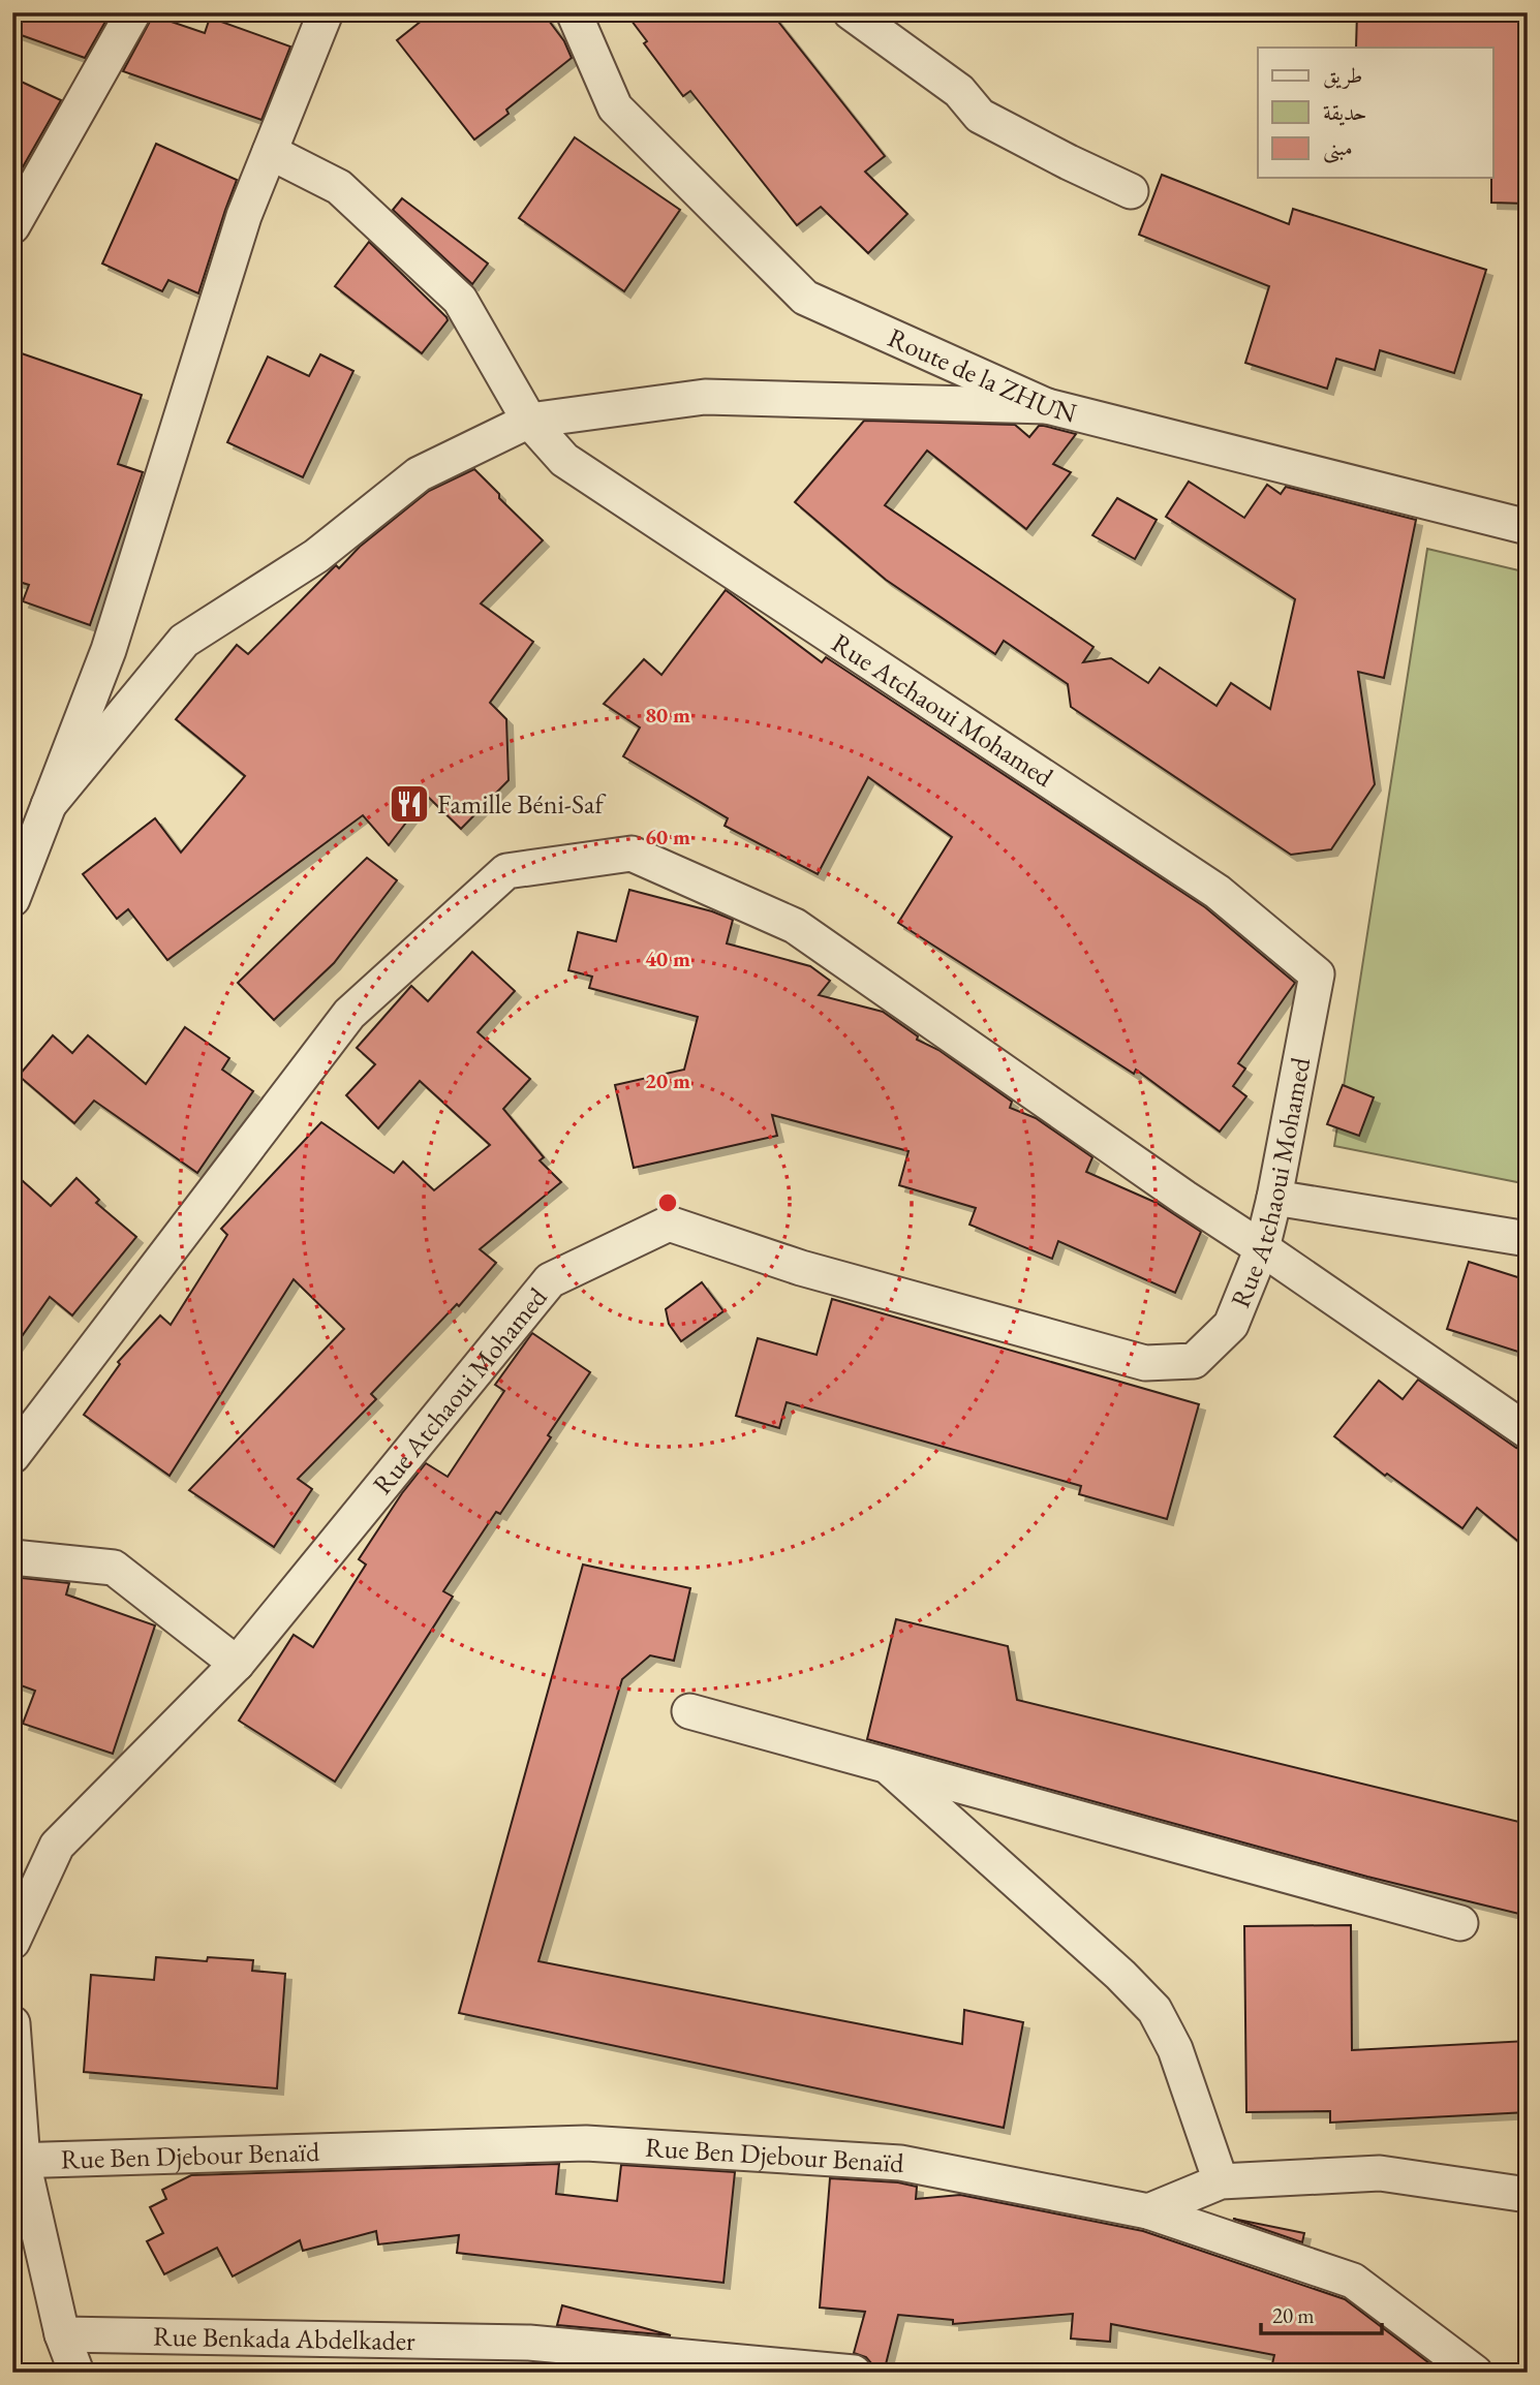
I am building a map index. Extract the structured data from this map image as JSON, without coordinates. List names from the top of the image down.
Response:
{
  "streets": {
    "street": [
      "Route de la ZHUN",
      "Rue Atchaoui Mohamed",
      "Rue Ben Djebour Benaïd",
      "Rue Benkada Abdelkader"
    ]
  },
  "places": {
    "restaurant": ["Famille Béni-Saf"]
  },
  "legend": ["طريق", "حديقة", "مبنى"],
  "scale_bar": "20 m",
  "rings": [
    "80 m",
    "60 m",
    "40 m",
    "20 m"
  ]
}
